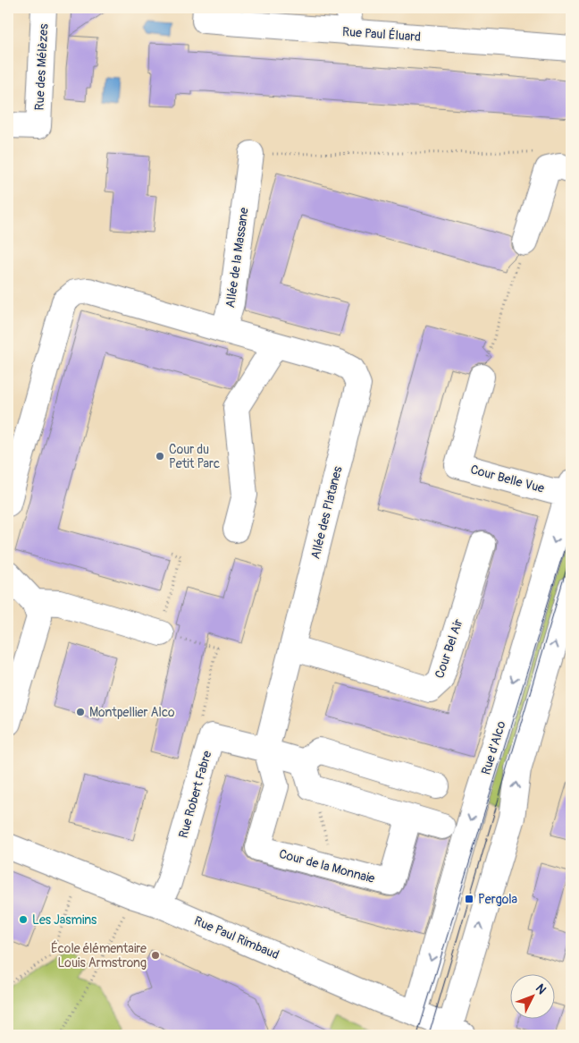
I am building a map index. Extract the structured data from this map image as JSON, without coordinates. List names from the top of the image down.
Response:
{
  "streets": {
    "street": [
      "Rue Paul Éluard",
      "Rue des Mélèzes",
      "Allée de la Massane",
      "Cour Belle Vue",
      "Allée des Platanes",
      "Cour Bel Air",
      "Rue d'Alco",
      "Rue Robert Fabre",
      "Cour de la Monnaie",
      "Rue Paul Rimbaud"
    ]
  },
  "crossings": [
    ["Allée de la Massane", "Allée des Platanes"],
    ["Cour Belle Vue", "Rue d'Alco"],
    ["Allée des Platanes", "Cour Bel Air"],
    ["Allée des Platanes", "Rue Robert Fabre"],
    ["Allée des Platanes", "Cour de la Monnaie"],
    ["Rue d'Alco", "Rue Paul Rimbaud"],
    ["Rue Robert Fabre", "Rue Paul Rimbaud"]
  ],
  "places": {
    "other": [
      "Cour du Petit Parc",
      "Montpellier Alco",
      "Les Jasmins",
      "École élémentaire Louis Armstrong"
    ],
    "transit": ["Pergola"]
  },
  "north": "top right"
}
